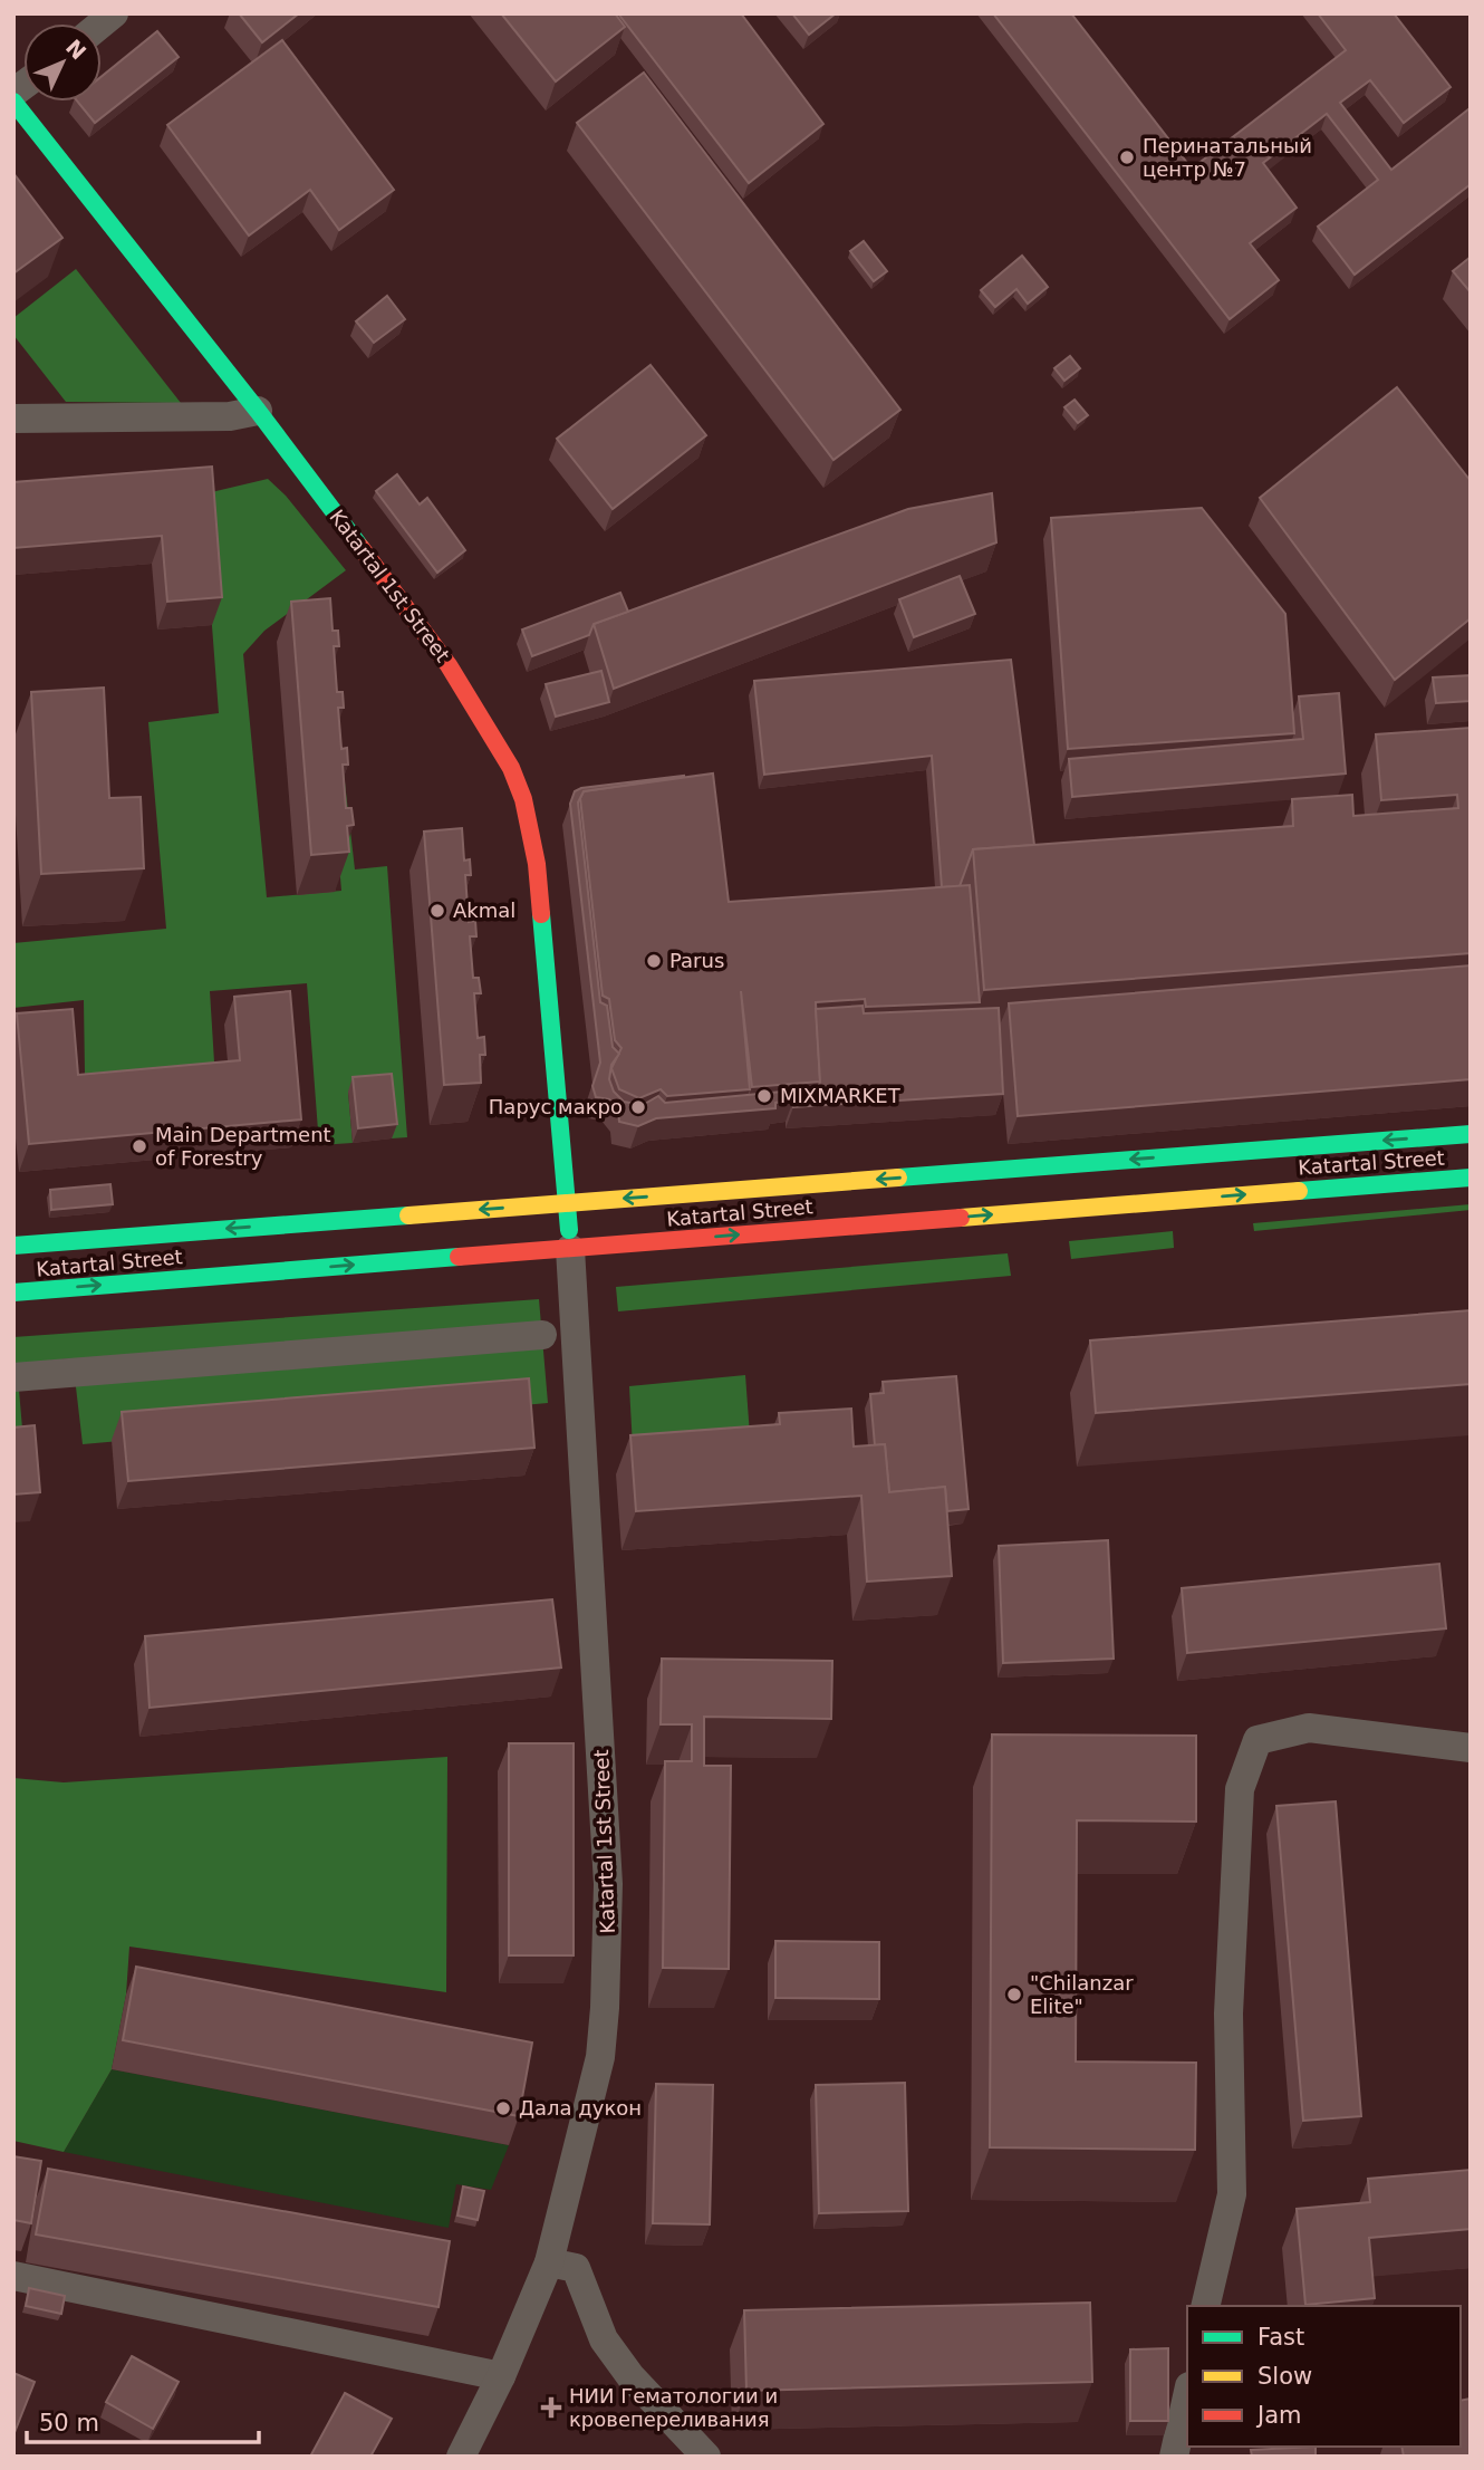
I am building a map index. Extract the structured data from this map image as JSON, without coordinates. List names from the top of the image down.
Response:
{
  "streets": {
    "main road": ["Katartal 1st Street", "Katartal Street"]
  },
  "crossings": [
    ["Katartal 1st Street", "Katartal Street"]
  ],
  "places": {
    "other": [
      "Перинатальный центр №7",
      "Akmal",
      "Parus",
      "MIXMARKET",
      "Парус макро",
      "Main Department of Forestry",
      "\"Chilanzar Elite\"",
      "Дала дукон"
    ],
    "health": ["НИИ Гематологии и кровепереливания"]
  },
  "legend": ["Fast", "Slow", "Jam"],
  "scale_bar": "50 m",
  "north": "top right"
}
